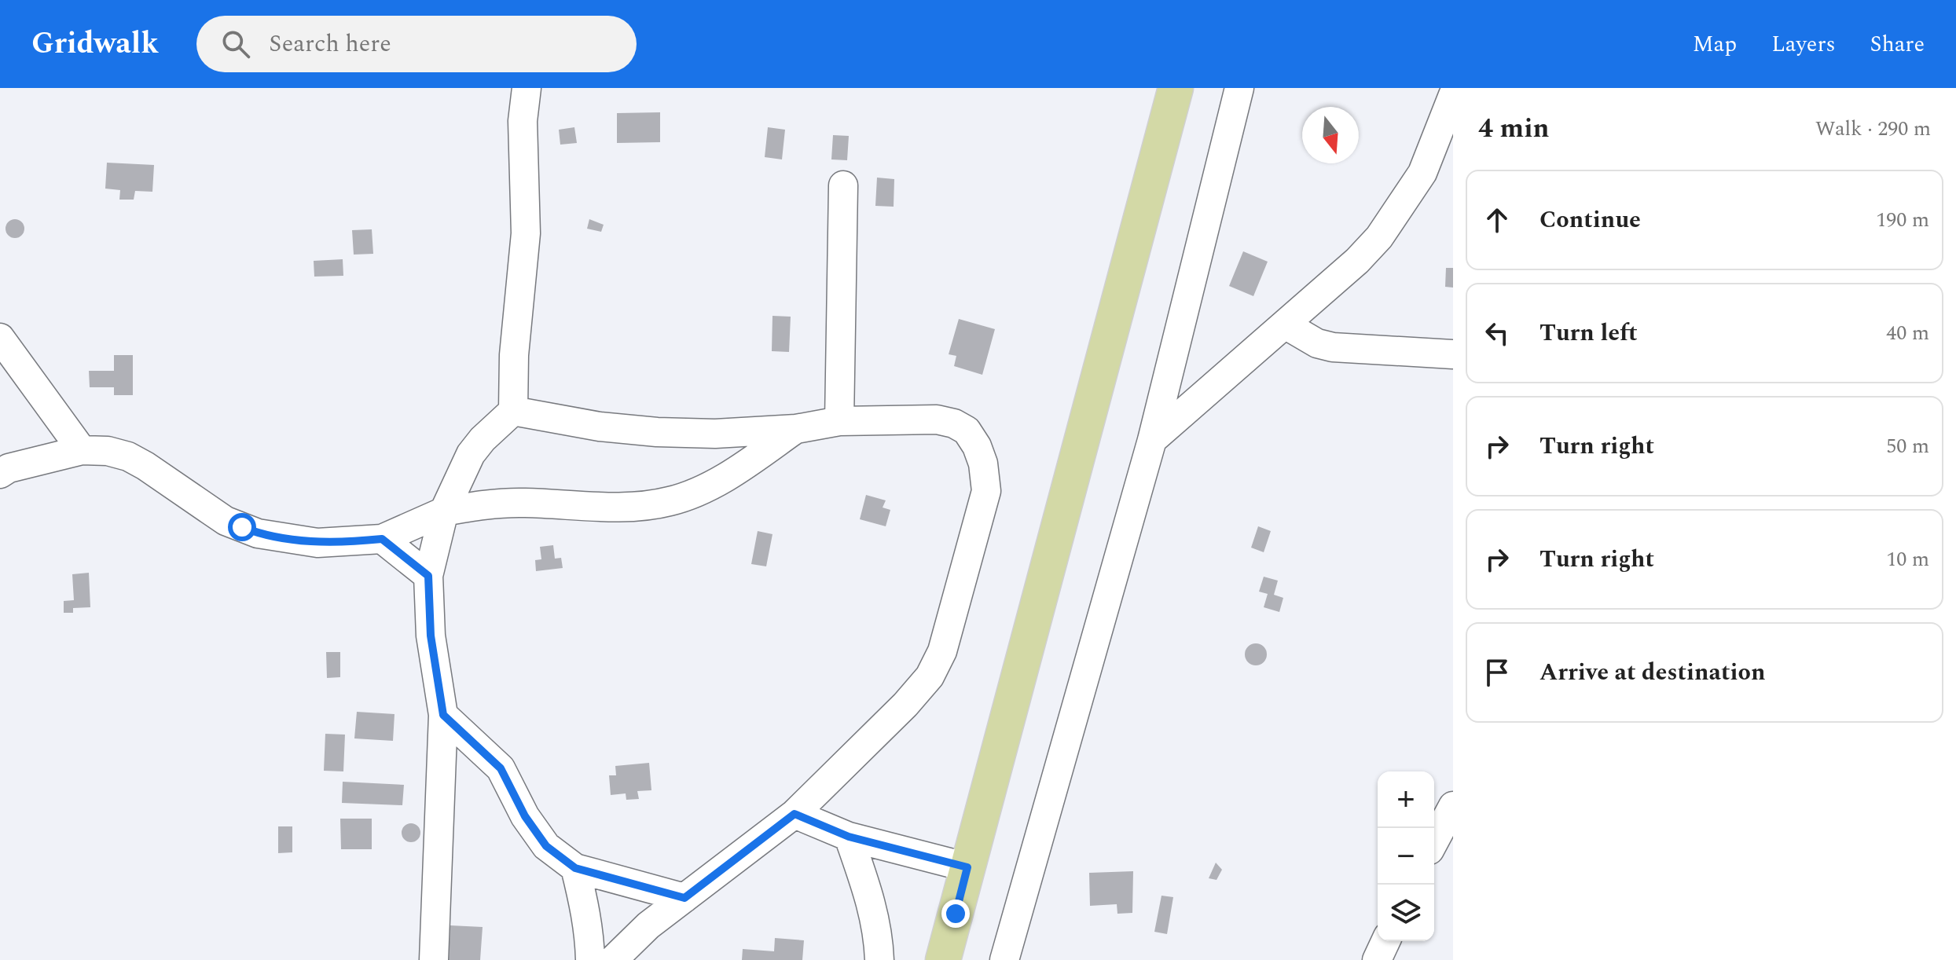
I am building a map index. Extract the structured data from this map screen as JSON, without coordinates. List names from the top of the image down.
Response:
{
  "north": "bottom",
  "page": {
    "header": "Gridwalk",
    "search": "Search here",
    "nav": ["Map", "Layers", "Share"],
    "heading": ["4 min", "Walk · 290 m"],
    "list": [
      ["Continue", "190 m"],
      ["Turn left", "40 m"],
      ["Turn right", "50 m"],
      ["Turn right", "10 m"],
      "Arrive at destination"
    ],
    "map_buttons": ["+", "−"]
  }
}
